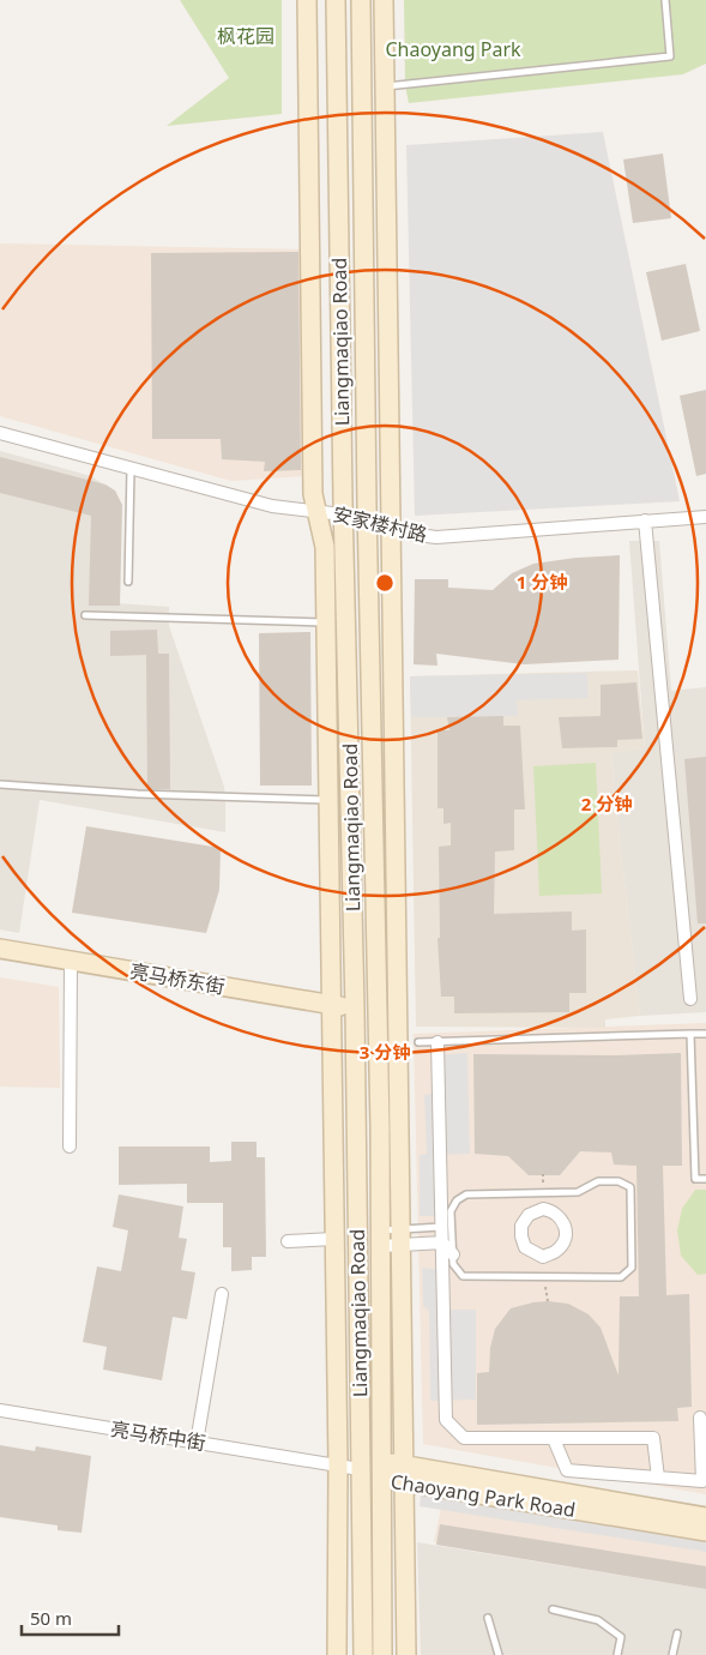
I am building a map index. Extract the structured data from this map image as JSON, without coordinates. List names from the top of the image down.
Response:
{
  "streets": {
    "main road": ["Liangmaqiao Road", "亮马桥东街", "Chaoyang Park Road"],
    "street": ["安家楼村路", "亮马桥中街"]
  },
  "crossings": [
    ["Liangmaqiao Road", "安家楼村路"],
    ["Liangmaqiao Road", "亮马桥东街"],
    ["Liangmaqiao Road", "亮马桥中街"],
    ["Liangmaqiao Road", "Chaoyang Park Road"],
    ["亮马桥中街", "Chaoyang Park Road"]
  ],
  "parks": ["枫花园", "Chaoyang Park"],
  "scale_bar": "50 m",
  "rings": ["1 分钟", "2 分钟", "3 分钟"]
}
